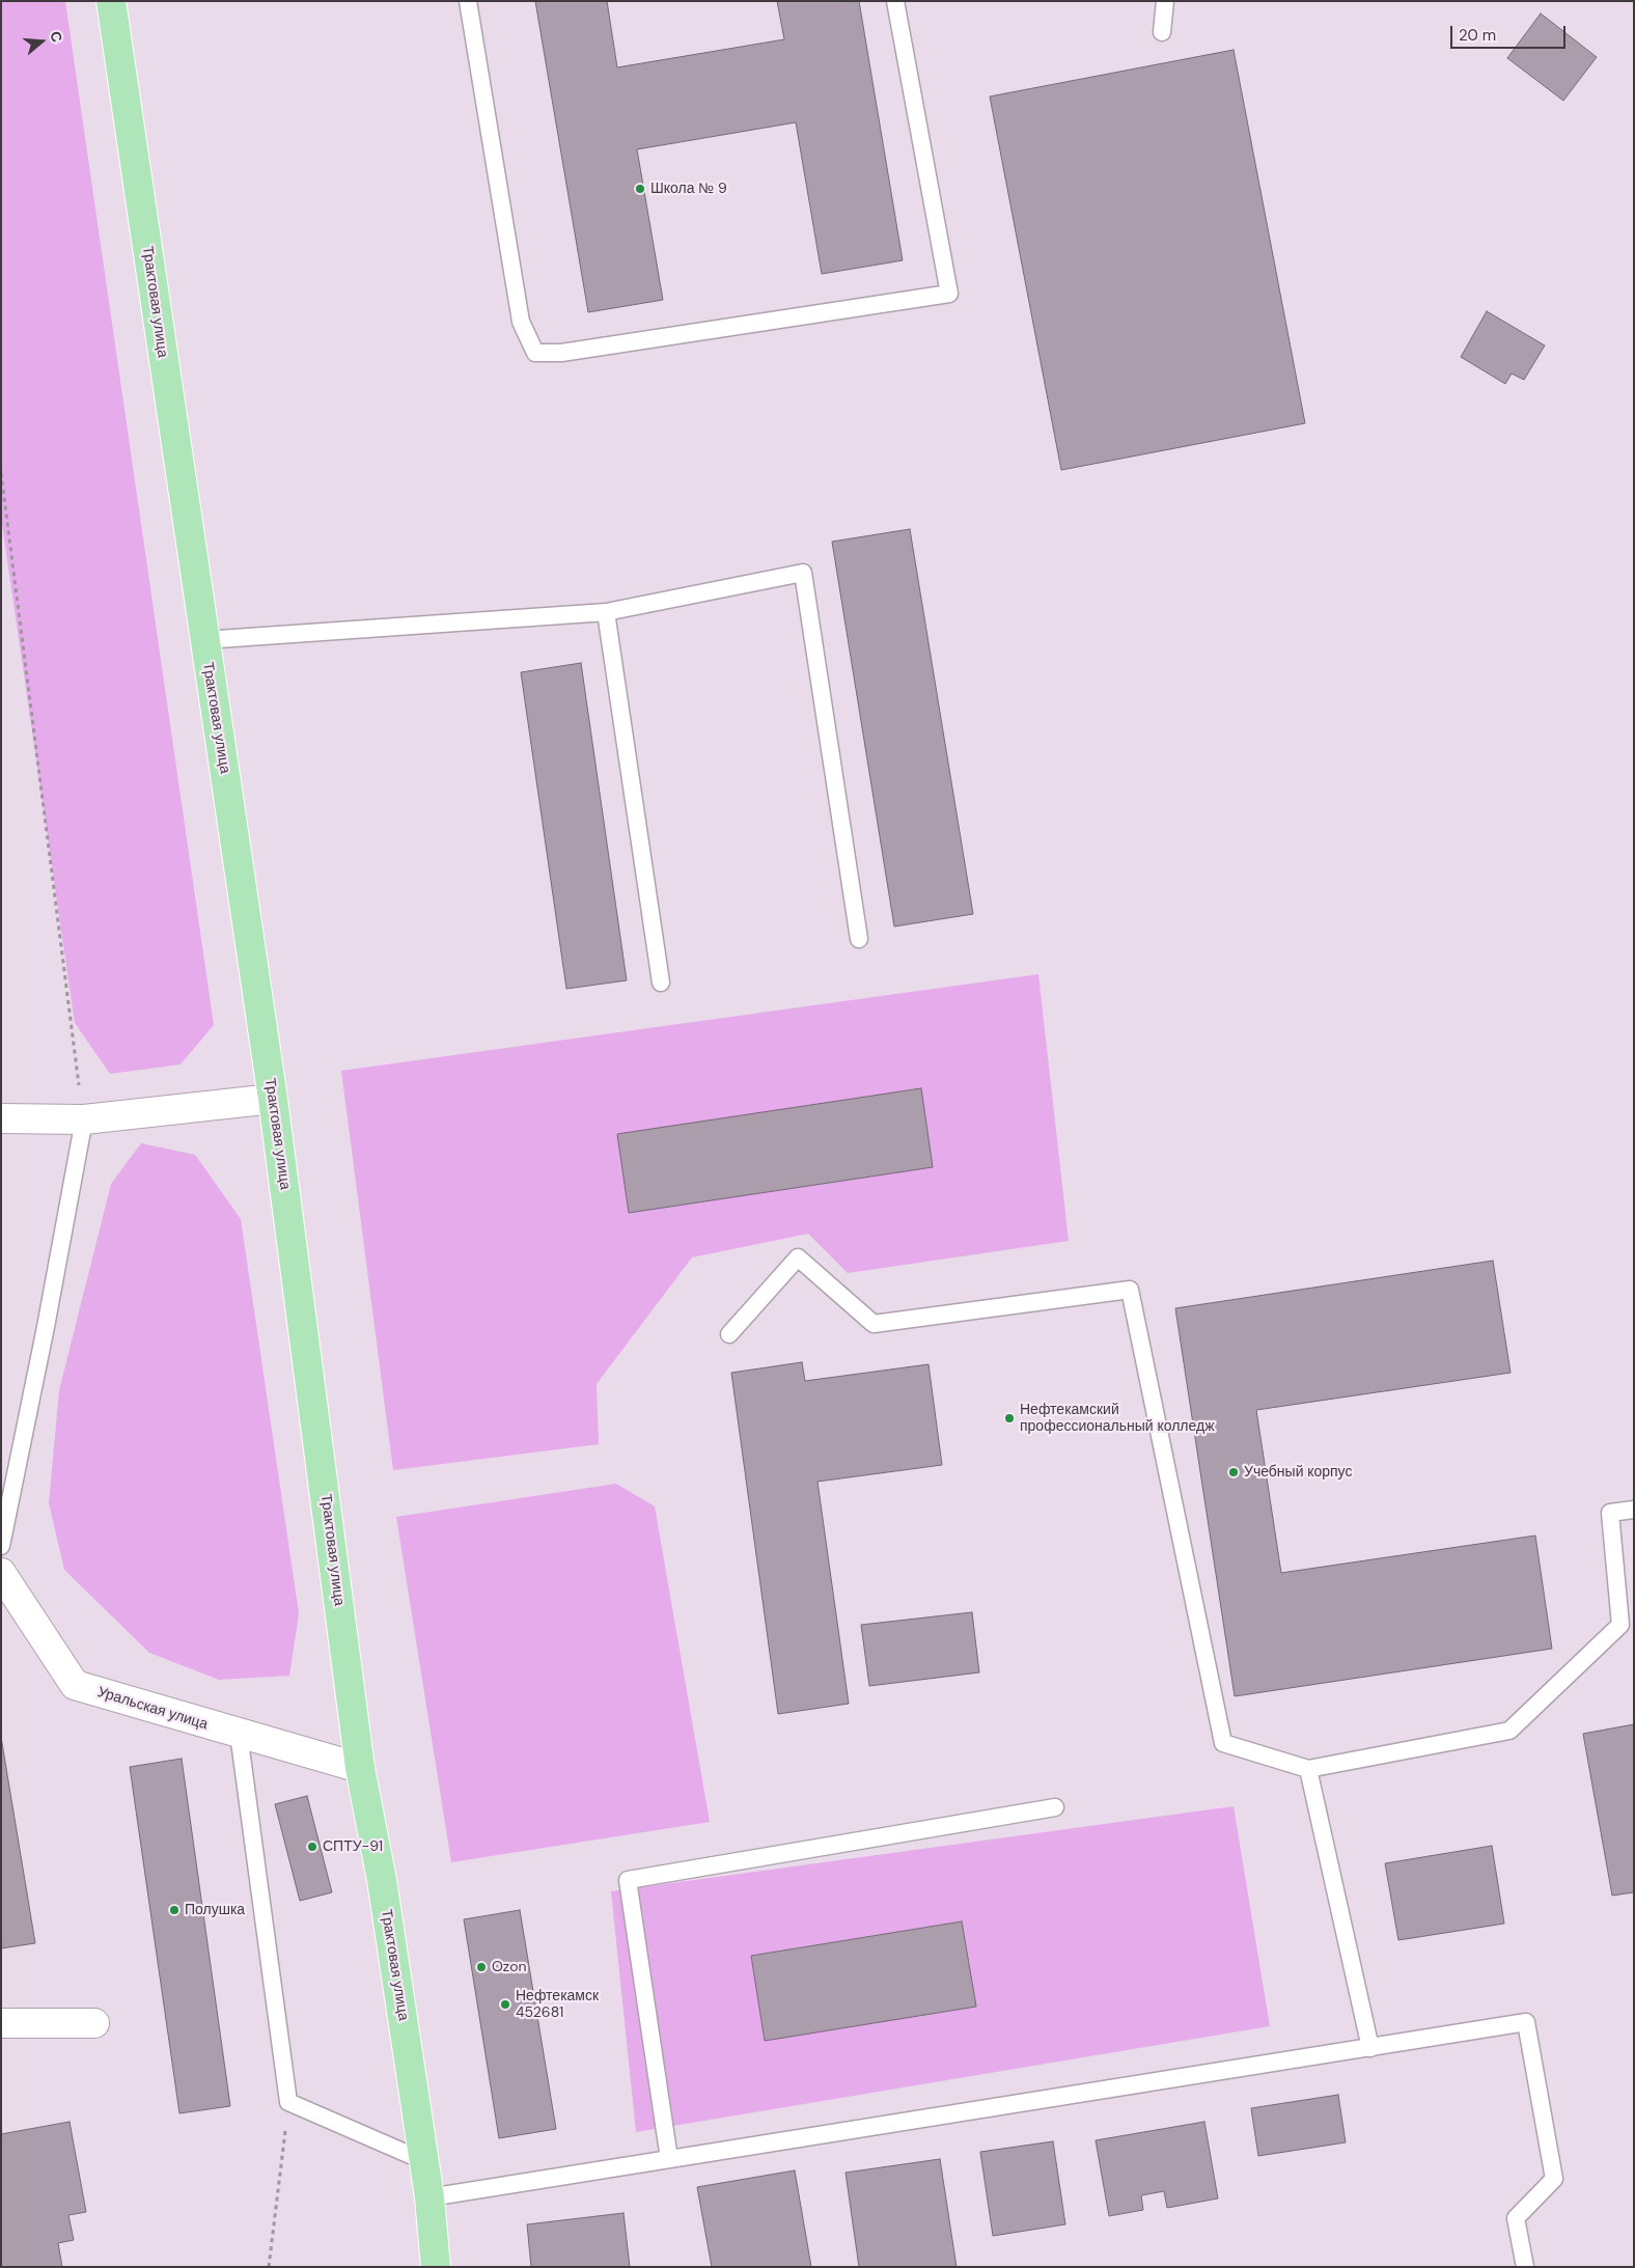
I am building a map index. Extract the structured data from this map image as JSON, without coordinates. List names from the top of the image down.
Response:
{
  "streets": {
    "main road": ["Трактовая улица"],
    "street": ["Уральская улица"]
  },
  "crossings": [
    ["Трактовая улица", "Уральская улица"]
  ],
  "places": [
    "Школа № 9",
    "Нефтекамский профессиональный колледж",
    "Учебный корпус",
    "СПТУ-91",
    "Полушка",
    "Ozon",
    "Нефтекамск 452681"
  ],
  "scale_bar": "20 m",
  "north": "right"
}
